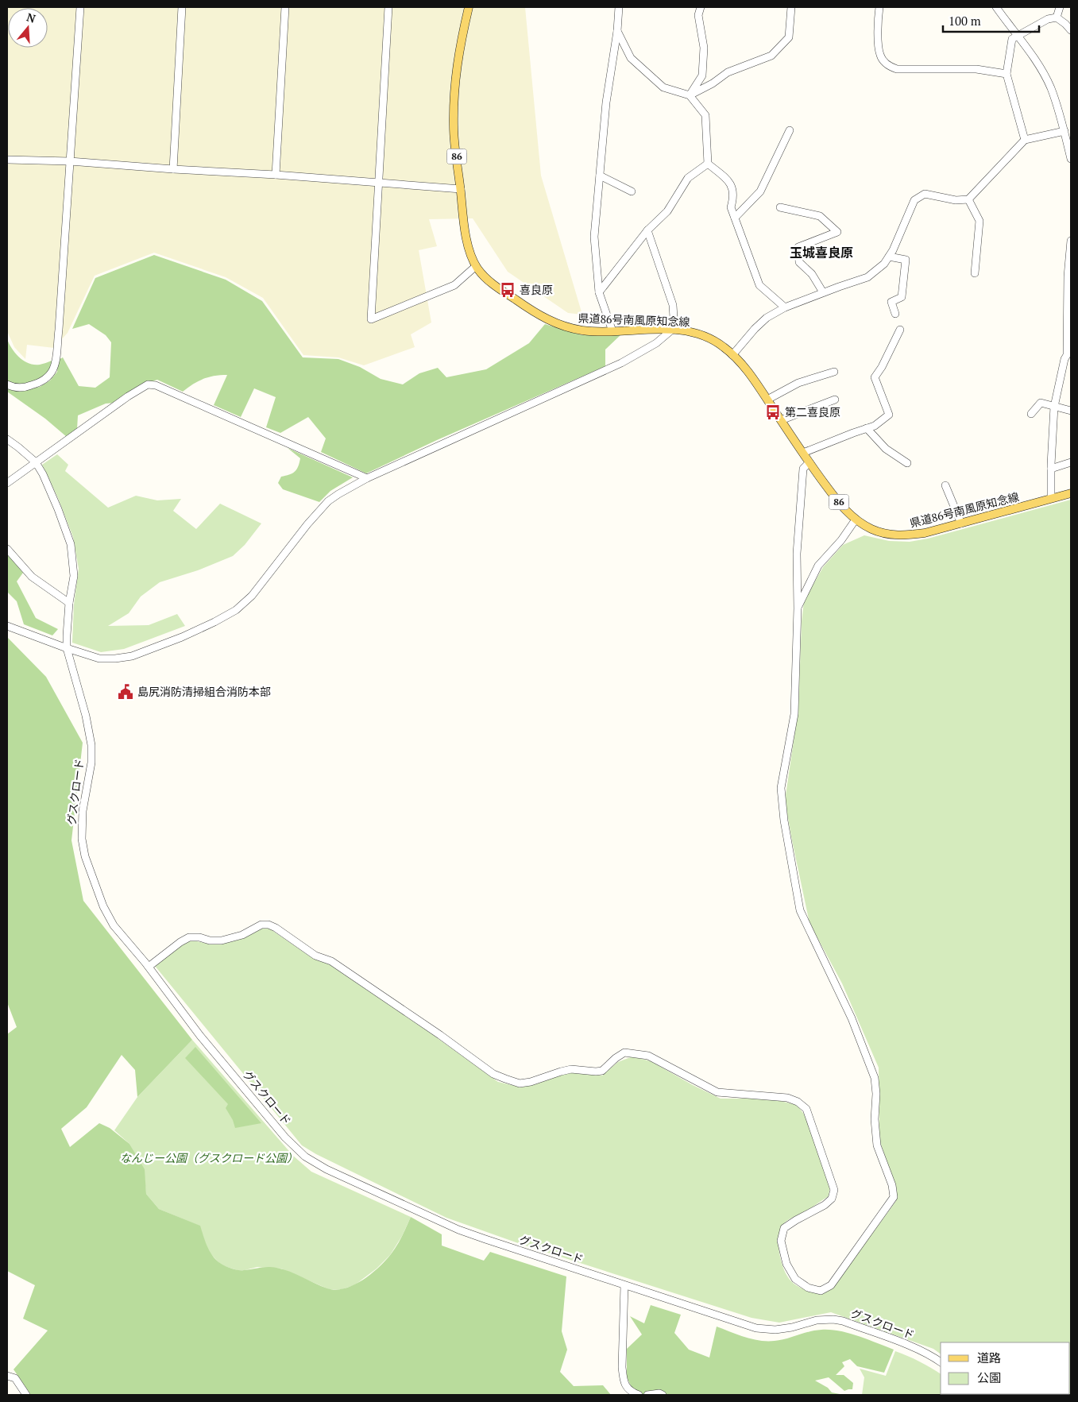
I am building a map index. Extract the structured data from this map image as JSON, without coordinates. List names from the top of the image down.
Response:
{
  "streets": {
    "main road": ["86", "県道86号南風原知念線"],
    "street": ["グスクロード"]
  },
  "districts": ["玉城喜良原"],
  "parks": ["なんじー公園（グスクロード公園）"],
  "places": {
    "bus stop": ["喜良原", "第二喜良原"],
    "public building": ["島尻消防清掃組合消防本部"]
  },
  "legend": ["道路", "公園"],
  "scale_bar": "100 m",
  "north": "top"
}
